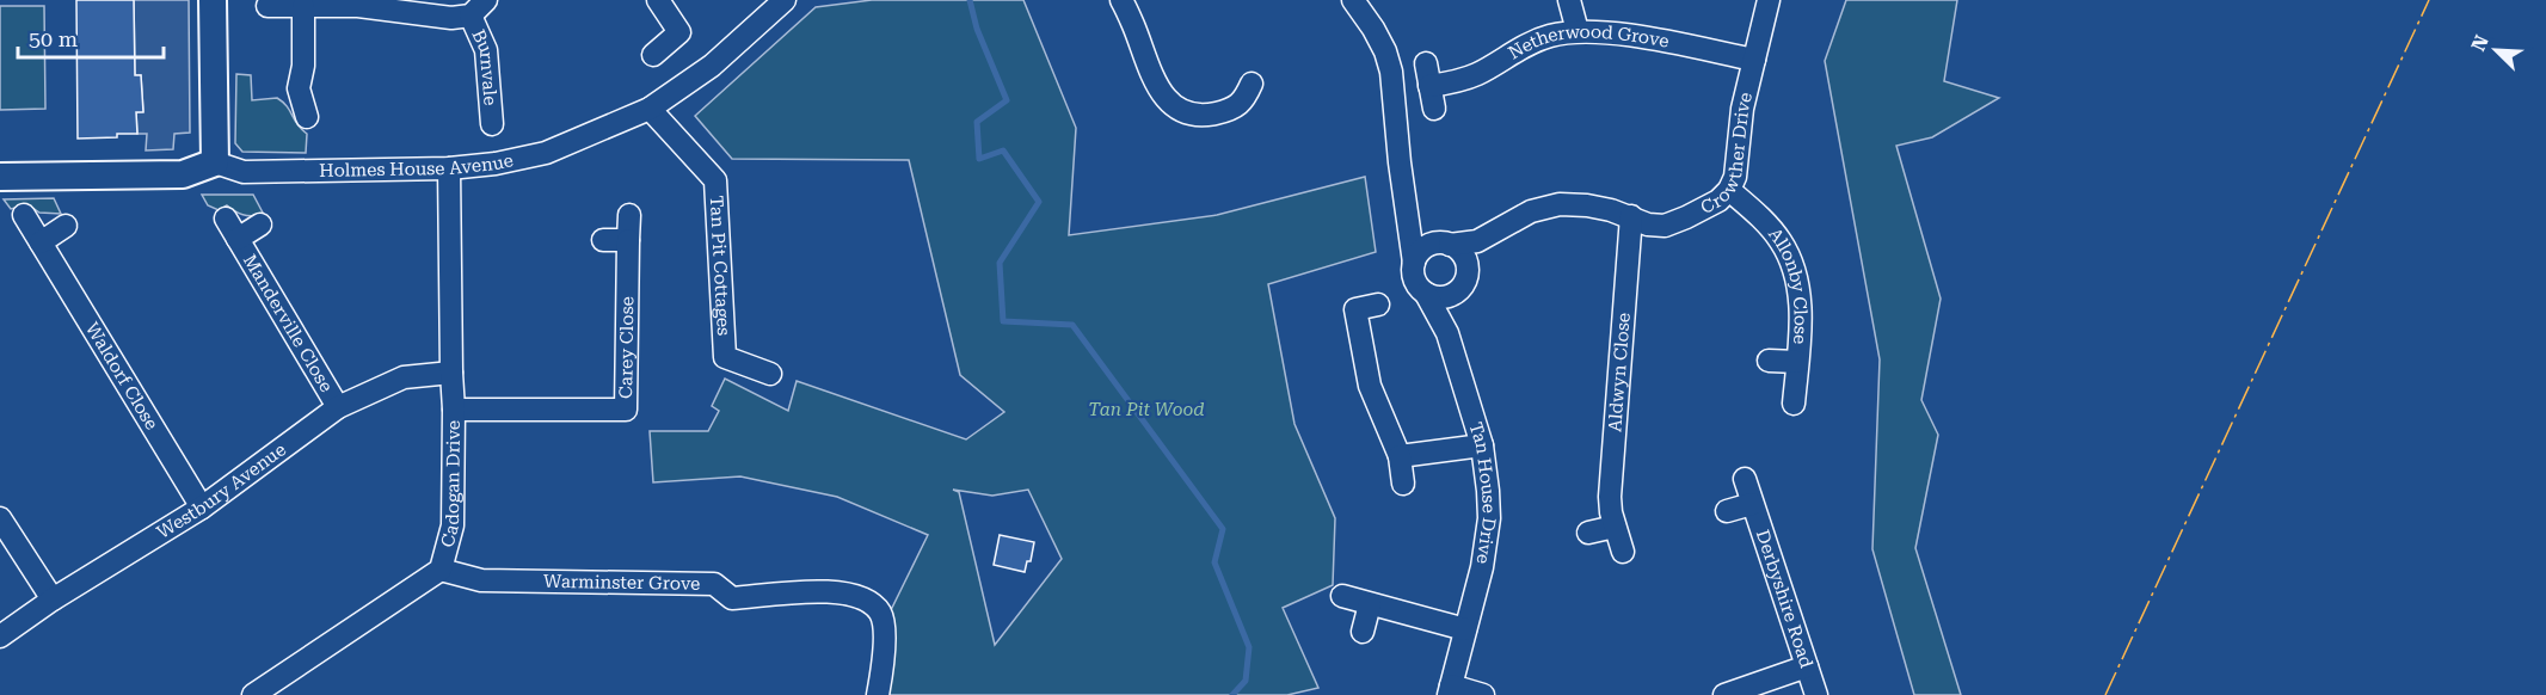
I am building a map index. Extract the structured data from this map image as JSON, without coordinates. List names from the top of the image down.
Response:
{
  "streets": {
    "street": [
      "Netherwood Grove",
      "Burnvale",
      "Crowther Drive",
      "Holmes House Avenue",
      "Tan Pit Cottages",
      "Allonby Close",
      "Manderville Close",
      "Carey Close",
      "Aldwyn Close",
      "Waldorf Close",
      "Cadogan Drive",
      "Westbury Avenue",
      "Tan House Drive",
      "Warminster Grove",
      "Derbyshire Road"
    ]
  },
  "crossings": [
    ["Netherwood Grove", "Crowther Drive"],
    ["Crowther Drive", "Allonby Close"],
    ["Crowther Drive", "Aldwyn Close"],
    ["Crowther Drive", "Tan House Drive"],
    ["Holmes House Avenue", "Tan Pit Cottages"],
    ["Holmes House Avenue", "Cadogan Drive"],
    ["Manderville Close", "Westbury Avenue"],
    ["Carey Close", "Cadogan Drive"],
    ["Waldorf Close", "Westbury Avenue"],
    ["Cadogan Drive", "Westbury Avenue"],
    ["Cadogan Drive", "Warminster Grove"]
  ],
  "parks": ["Tan Pit Wood"],
  "scale_bar": "50 m",
  "north": "top left"
}
